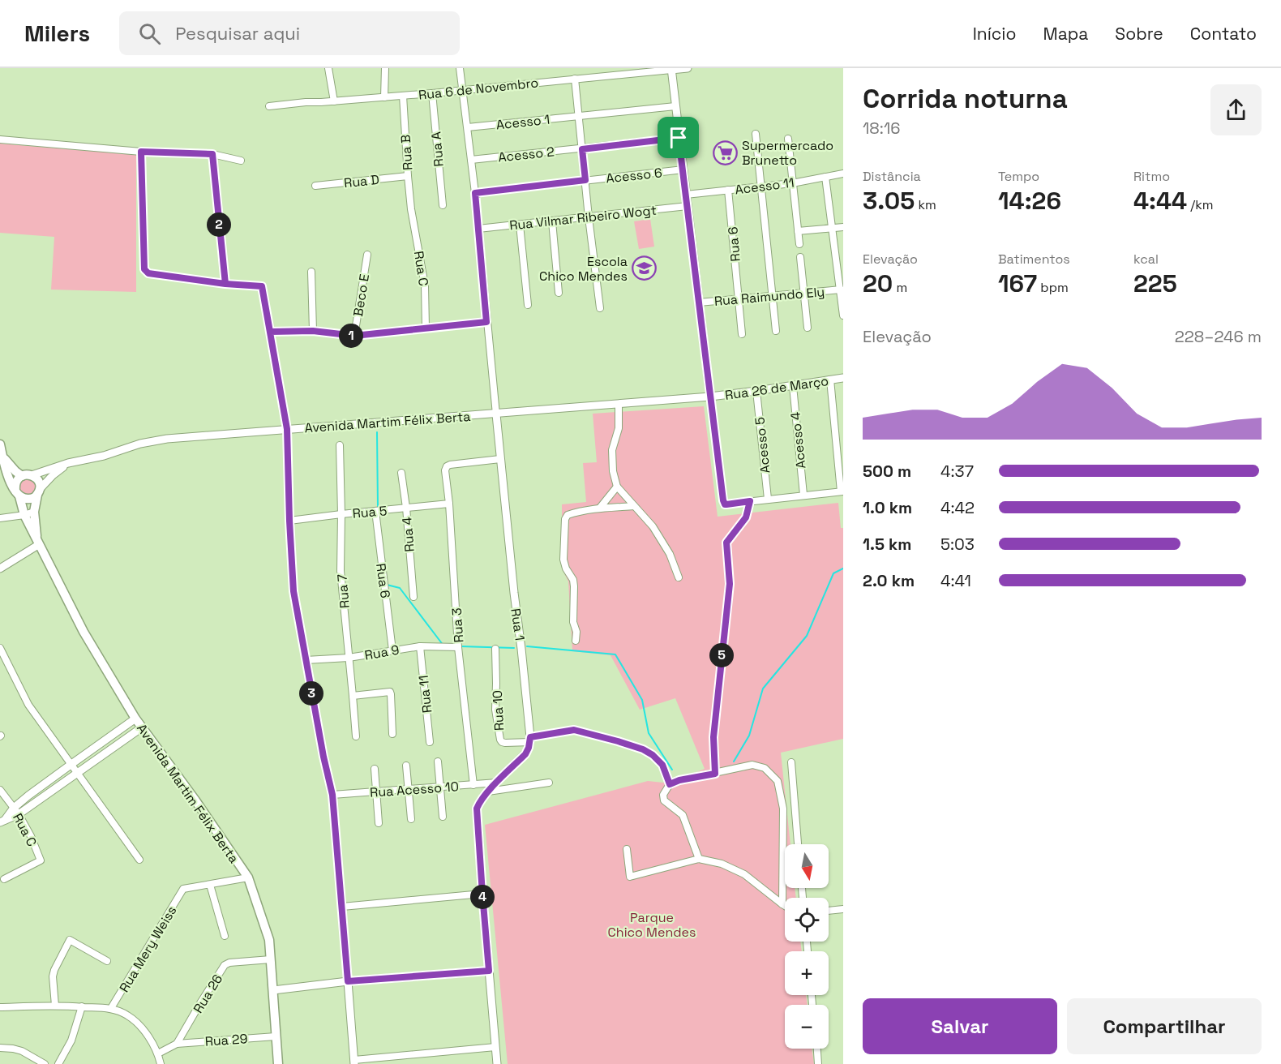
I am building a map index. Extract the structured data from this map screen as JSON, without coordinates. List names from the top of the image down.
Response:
{
  "streets": {
    "main road": ["Avenida Martim Félix Berta"],
    "street": [
      "Rua 6 de Novembro",
      "Acesso 1",
      "Rua A",
      "Rua B",
      "Acesso 2",
      "Acesso 6",
      "Rua D",
      "Acesso 11",
      "Rua Vilmar Ribeiro Wogt",
      "Rua 6",
      "Rua C",
      "Beco E",
      "Rua Raimundo Ely",
      "Rua 26 de Março",
      "Acesso 4",
      "Acesso 5",
      "Rua 5",
      "Rua 4",
      "Rua 7",
      "Rua 1",
      "Rua 3",
      "Rua 9",
      "Rua 11",
      "Rua 10",
      "Rua Acesso 10",
      "Rua Mery Weiss",
      "Rua 26",
      "Rua 29"
    ]
  },
  "crossings": [
    ["Rua 6 de Novembro", "Rua A"],
    ["Rua 6 de Novembro", "Rua B"],
    ["Rua B", "Rua D"],
    ["Rua B", "Rua C"],
    ["Acesso 11", "Rua 6"],
    ["Rua 6", "Rua Raimundo Ely"],
    ["Rua 6", "Rua 5"],
    ["Rua 6", "Rua 9"],
    ["Rua 26 de Março", "Avenida Martim Félix Berta"],
    ["Rua 26 de Março", "Acesso 4"],
    ["Rua 26 de Março", "Acesso 5"],
    ["Avenida Martim Félix Berta", "Rua 1"],
    ["Avenida Martim Félix Berta", "Rua 26"],
    ["Avenida Martim Félix Berta", "Rua 29"],
    ["Rua 5", "Rua 4"],
    ["Rua 5", "Rua 7"],
    ["Rua 5", "Rua 3"],
    ["Rua 7", "Rua 9"],
    ["Rua 1", "Rua 3"],
    ["Rua 1", "Rua 10"],
    ["Rua 3", "Rua 9"],
    ["Rua 3", "Rua Acesso 10"],
    ["Rua 9", "Rua 11"],
    ["Rua 26", "Rua 29"]
  ],
  "parks": ["Parque Chico Mendes"],
  "places": {
    "supermarket": ["Supermercado Brunetto"],
    "school or university": ["Escola Chico Mendes"]
  },
  "north": "bottom",
  "page": {
    "header": "Milers",
    "search": "Pesquisar aqui",
    "nav": [
      "Início",
      "Mapa",
      "Sobre",
      "Contato"
    ],
    "heading": ["Corrida noturna", "18:16"],
    "stats": [
      ["Distância", "3.05 km"],
      ["Tempo", "14:26"],
      ["Ritmo", "4:44 /km"],
      ["Elevação", "20 m"],
      ["Batimentos", "167 bpm"],
      ["kcal", "225"]
    ],
    "pins": [
      "2",
      "1",
      "5",
      "3",
      "4"
    ],
    "chart": ["Elevação", "228–246 m"],
    "list": [
      {
        "name": "500 m",
        "note": "4:37"
      },
      {
        "name": "1.0 km",
        "note": "4:42"
      },
      {
        "name": "1.5 km",
        "note": "5:03"
      },
      {
        "name": "2.0 km",
        "note": "4:41"
      }
    ],
    "map_buttons": ["+", "−"],
    "buttons": ["Salvar", "Compartilhar"]
  }
}
